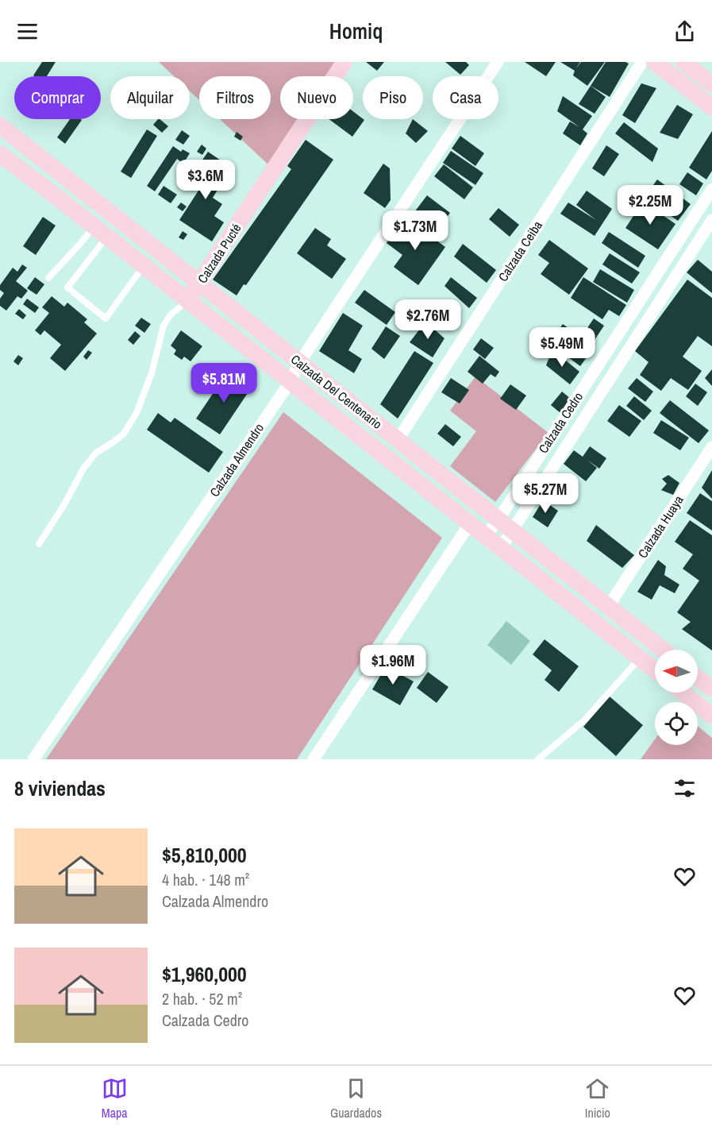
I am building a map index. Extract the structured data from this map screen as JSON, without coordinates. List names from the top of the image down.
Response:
{
  "streets": {
    "main road": ["Calzada Pucté", "Calzada Del Centenario"],
    "street": [
      "Calzada Ceiba",
      "Calzada Cedro",
      "Calzada Almendro",
      "Calzada Huaya"
    ]
  },
  "crossings": [
    ["Calzada Ceiba", "Calzada Del Centenario"],
    ["Calzada Pucté", "Calzada Del Centenario"],
    ["Calzada Del Centenario", "Calzada Cedro"],
    ["Calzada Del Centenario", "Calzada Almendro"],
    ["Calzada Del Centenario", "Calzada Huaya"]
  ],
  "north": "left",
  "page": {
    "header": "Homiq",
    "chip": [
      "Comprar",
      "Alquilar",
      "Filtros",
      "Nuevo",
      "Piso",
      "Casa"
    ],
    "price": [
      "$3.6M",
      "$2.25M",
      "$1.73M",
      "$2.76M",
      "$5.49M",
      "$5.81M",
      "$5.27M",
      "$1.96M"
    ],
    "heading": "8 viviendas",
    "list": [
      {
        "name": "$5,810,000",
        "note": "4 hab. · 148 m² · Calzada Almendro"
      },
      {
        "name": "$1,960,000",
        "note": "2 hab. · 52 m² · Calzada Cedro"
      }
    ],
    "tabs": ["Mapa", "Guardados", "Inicio"]
  }
}
